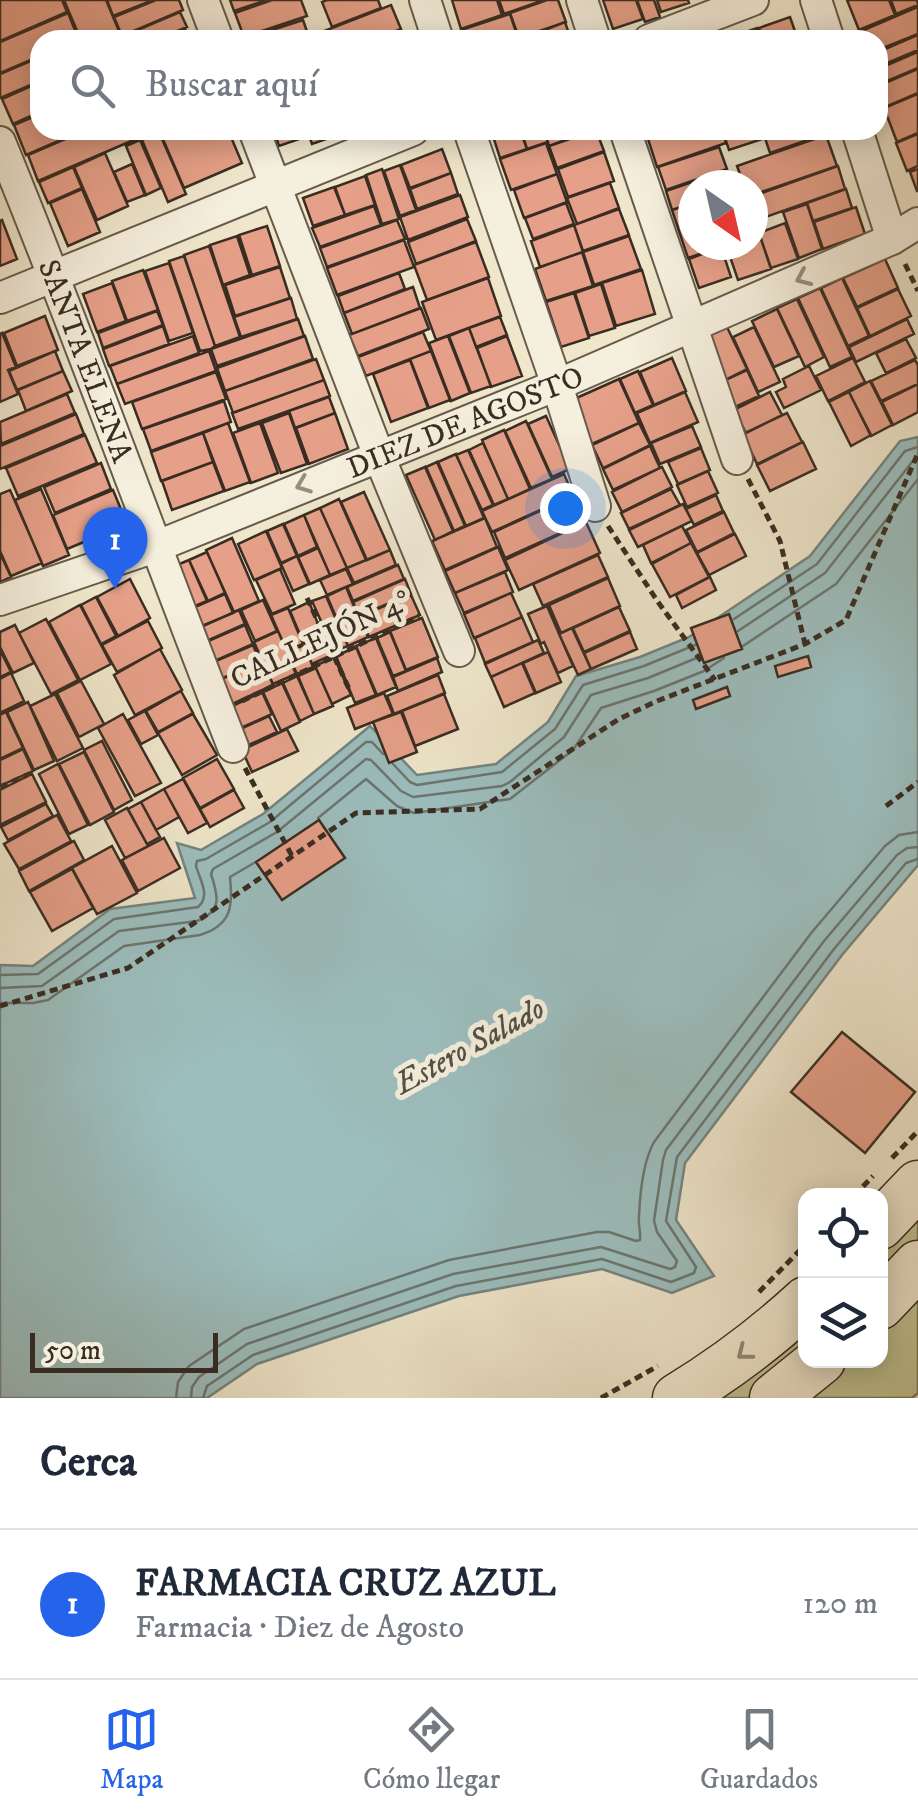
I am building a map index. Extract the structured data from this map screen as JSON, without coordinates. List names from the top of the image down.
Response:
{
  "streets": {
    "street": ["SANTA ELENA", "DIEZ DE AGOSTO"],
    "path": ["CALLEJÓN 4°"]
  },
  "crossings": [
    ["SANTA ELENA", "DIEZ DE AGOSTO"],
    ["SANTA ELENA", "CALLEJÓN 4°"]
  ],
  "one_way": ["DIEZ DE AGOSTO"],
  "water": ["Estero Salado"],
  "scale_bar": "50 m",
  "north": "bottom right",
  "page": {
    "search": "Buscar aquí",
    "pins": "1",
    "scale": "50 m",
    "heading": "Cerca",
    "list": [
      {
        "mark": "1",
        "name": "FARMACIA CRUZ AZUL",
        "note": "Farmacia · Diez de Agosto",
        "value": "120 m"
      }
    ],
    "nav": ["Mapa", "Cómo llegar", "Guardados"]
  }
}
